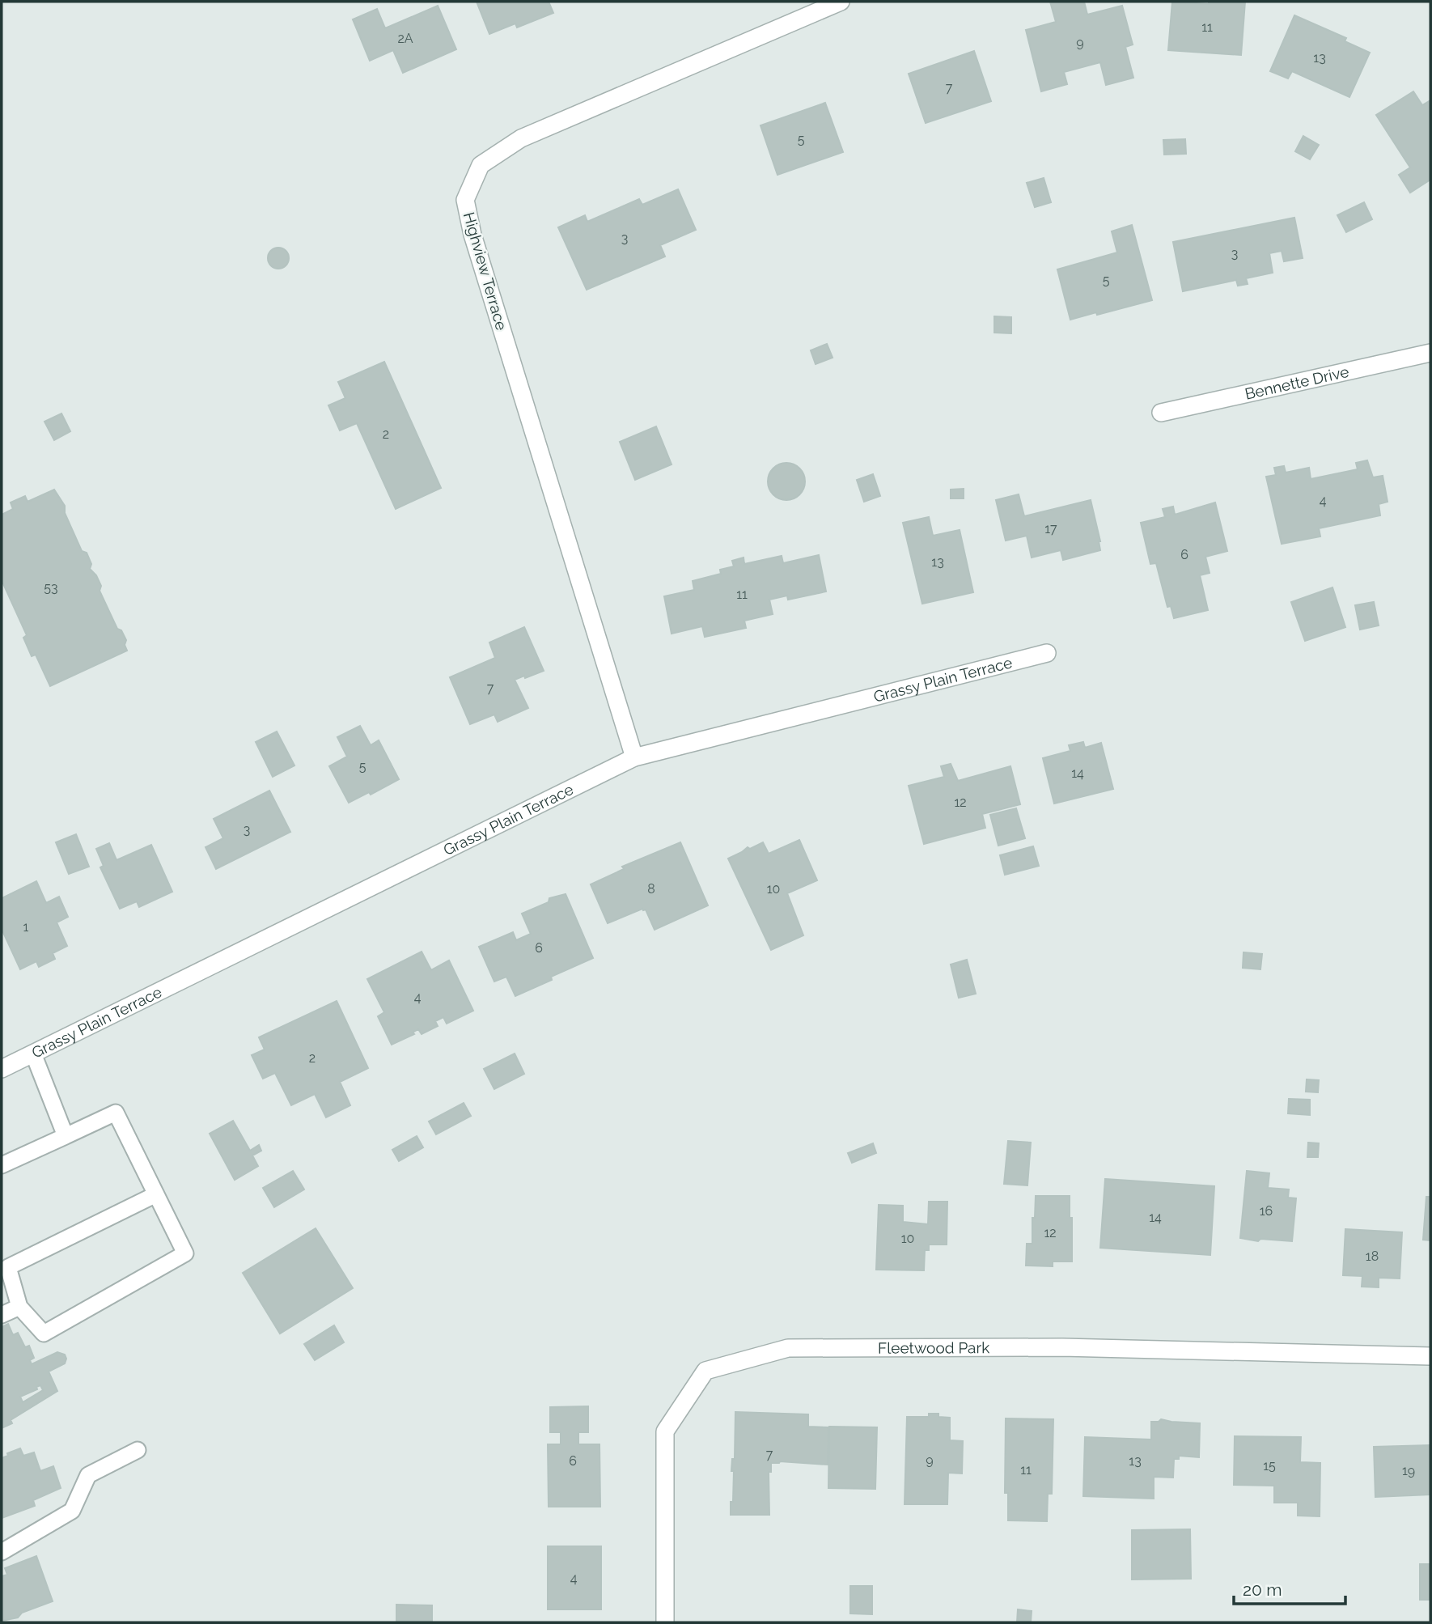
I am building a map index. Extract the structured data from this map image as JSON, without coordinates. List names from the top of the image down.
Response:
{
  "streets": {
    "street": [
      "Highview Terrace",
      "Bennette Drive",
      "Grassy Plain Terrace",
      "Fleetwood Park"
    ]
  },
  "crossings": [
    ["Highview Terrace", "Grassy Plain Terrace"]
  ],
  "house_numbers": [
    "11",
    "2A",
    "9",
    "13",
    "7",
    "5",
    "3",
    "3",
    "5",
    "2",
    "4",
    "17",
    "6",
    "13",
    "53",
    "11",
    "7",
    "5",
    "14",
    "12",
    "3",
    "8",
    "10",
    "1",
    "6",
    "4",
    "2",
    "16",
    "14",
    "12",
    "10",
    "18",
    "7",
    "9",
    "6",
    "13",
    "15",
    "11",
    "19",
    "4"
  ],
  "scale_bar": "20 m"
}
